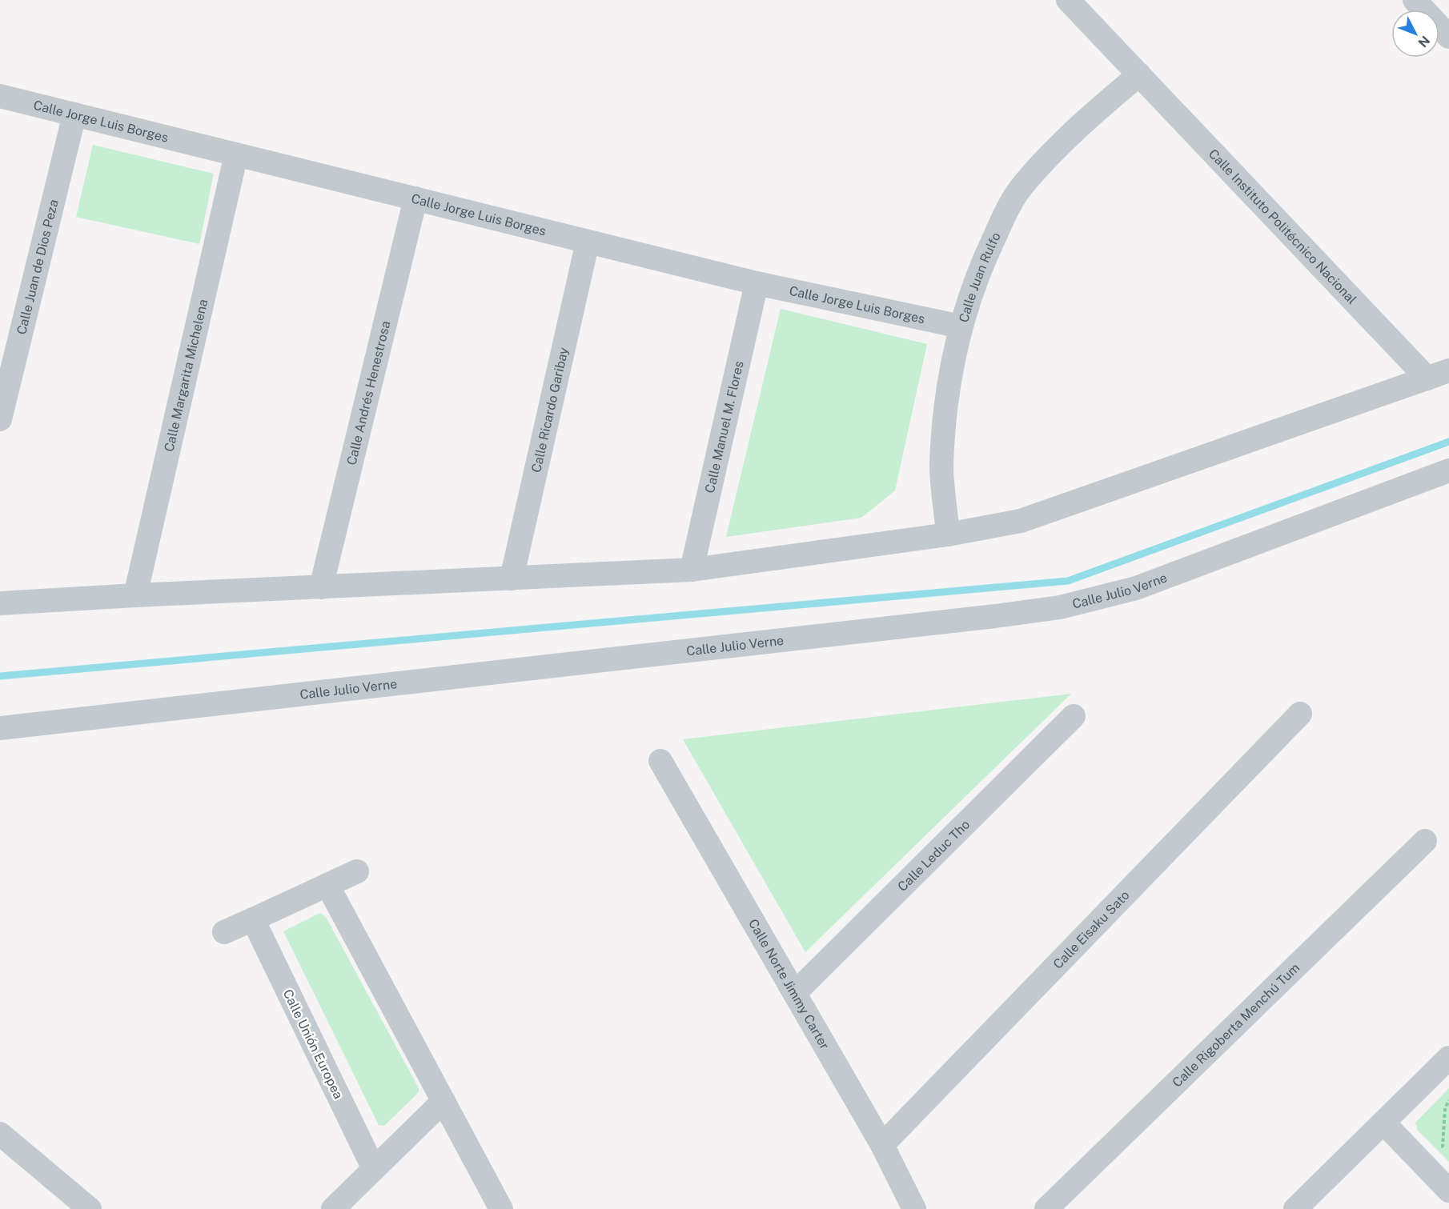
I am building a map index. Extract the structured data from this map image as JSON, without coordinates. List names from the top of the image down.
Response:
{
  "streets": {
    "street": [
      "Calle Jorge Luis Borges",
      "Calle Instituto Politécnico Nacional",
      "Calle Juan de Dios Peza",
      "Calle Juan Rulfo",
      "Calle Margarita Michelena",
      "Calle Andrés Henestrosa",
      "Calle Ricardo Garibay",
      "Calle Manuel M. Flores",
      "Calle Julio Verne",
      "Calle Leduc Tho",
      "Calle Eisaku Sato",
      "Calle Norte Jimmy Carter",
      "Calle Rigoberta Menchú Tum",
      "Calle Unión Europea"
    ]
  },
  "crossings": [
    ["Calle Jorge Luis Borges", "Calle Juan de Dios Peza"],
    ["Calle Jorge Luis Borges", "Calle Juan Rulfo"],
    ["Calle Jorge Luis Borges", "Calle Margarita Michelena"],
    ["Calle Jorge Luis Borges", "Calle Andrés Henestrosa"],
    ["Calle Jorge Luis Borges", "Calle Ricardo Garibay"],
    ["Calle Jorge Luis Borges", "Calle Manuel M. Flores"],
    ["Calle Instituto Politécnico Nacional", "Calle Juan Rulfo"],
    ["Calle Leduc Tho", "Calle Norte Jimmy Carter"],
    ["Calle Eisaku Sato", "Calle Norte Jimmy Carter"]
  ],
  "north": "bottom right"
}
